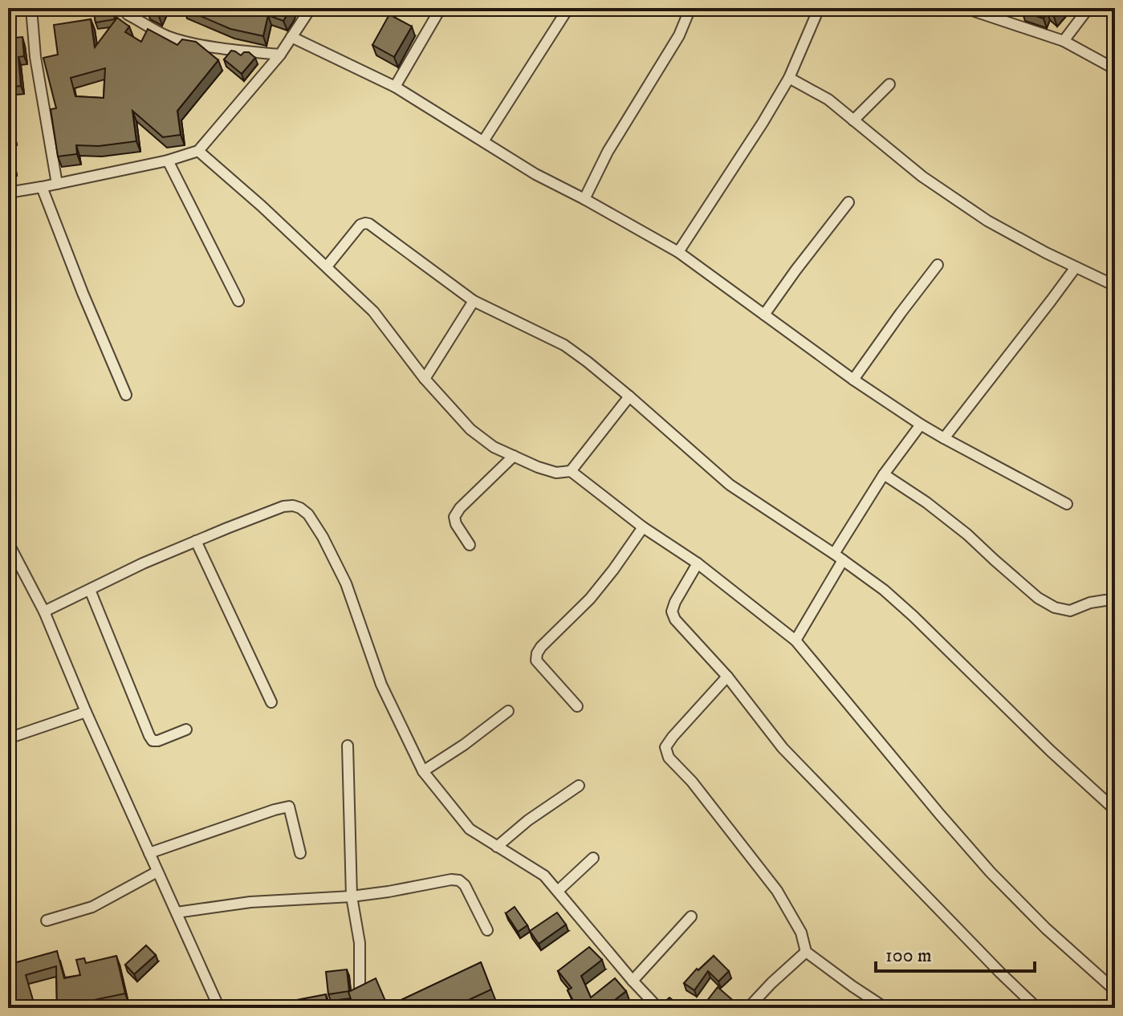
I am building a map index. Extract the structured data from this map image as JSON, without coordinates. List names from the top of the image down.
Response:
{
  "scale_bar": "100 m"
}
